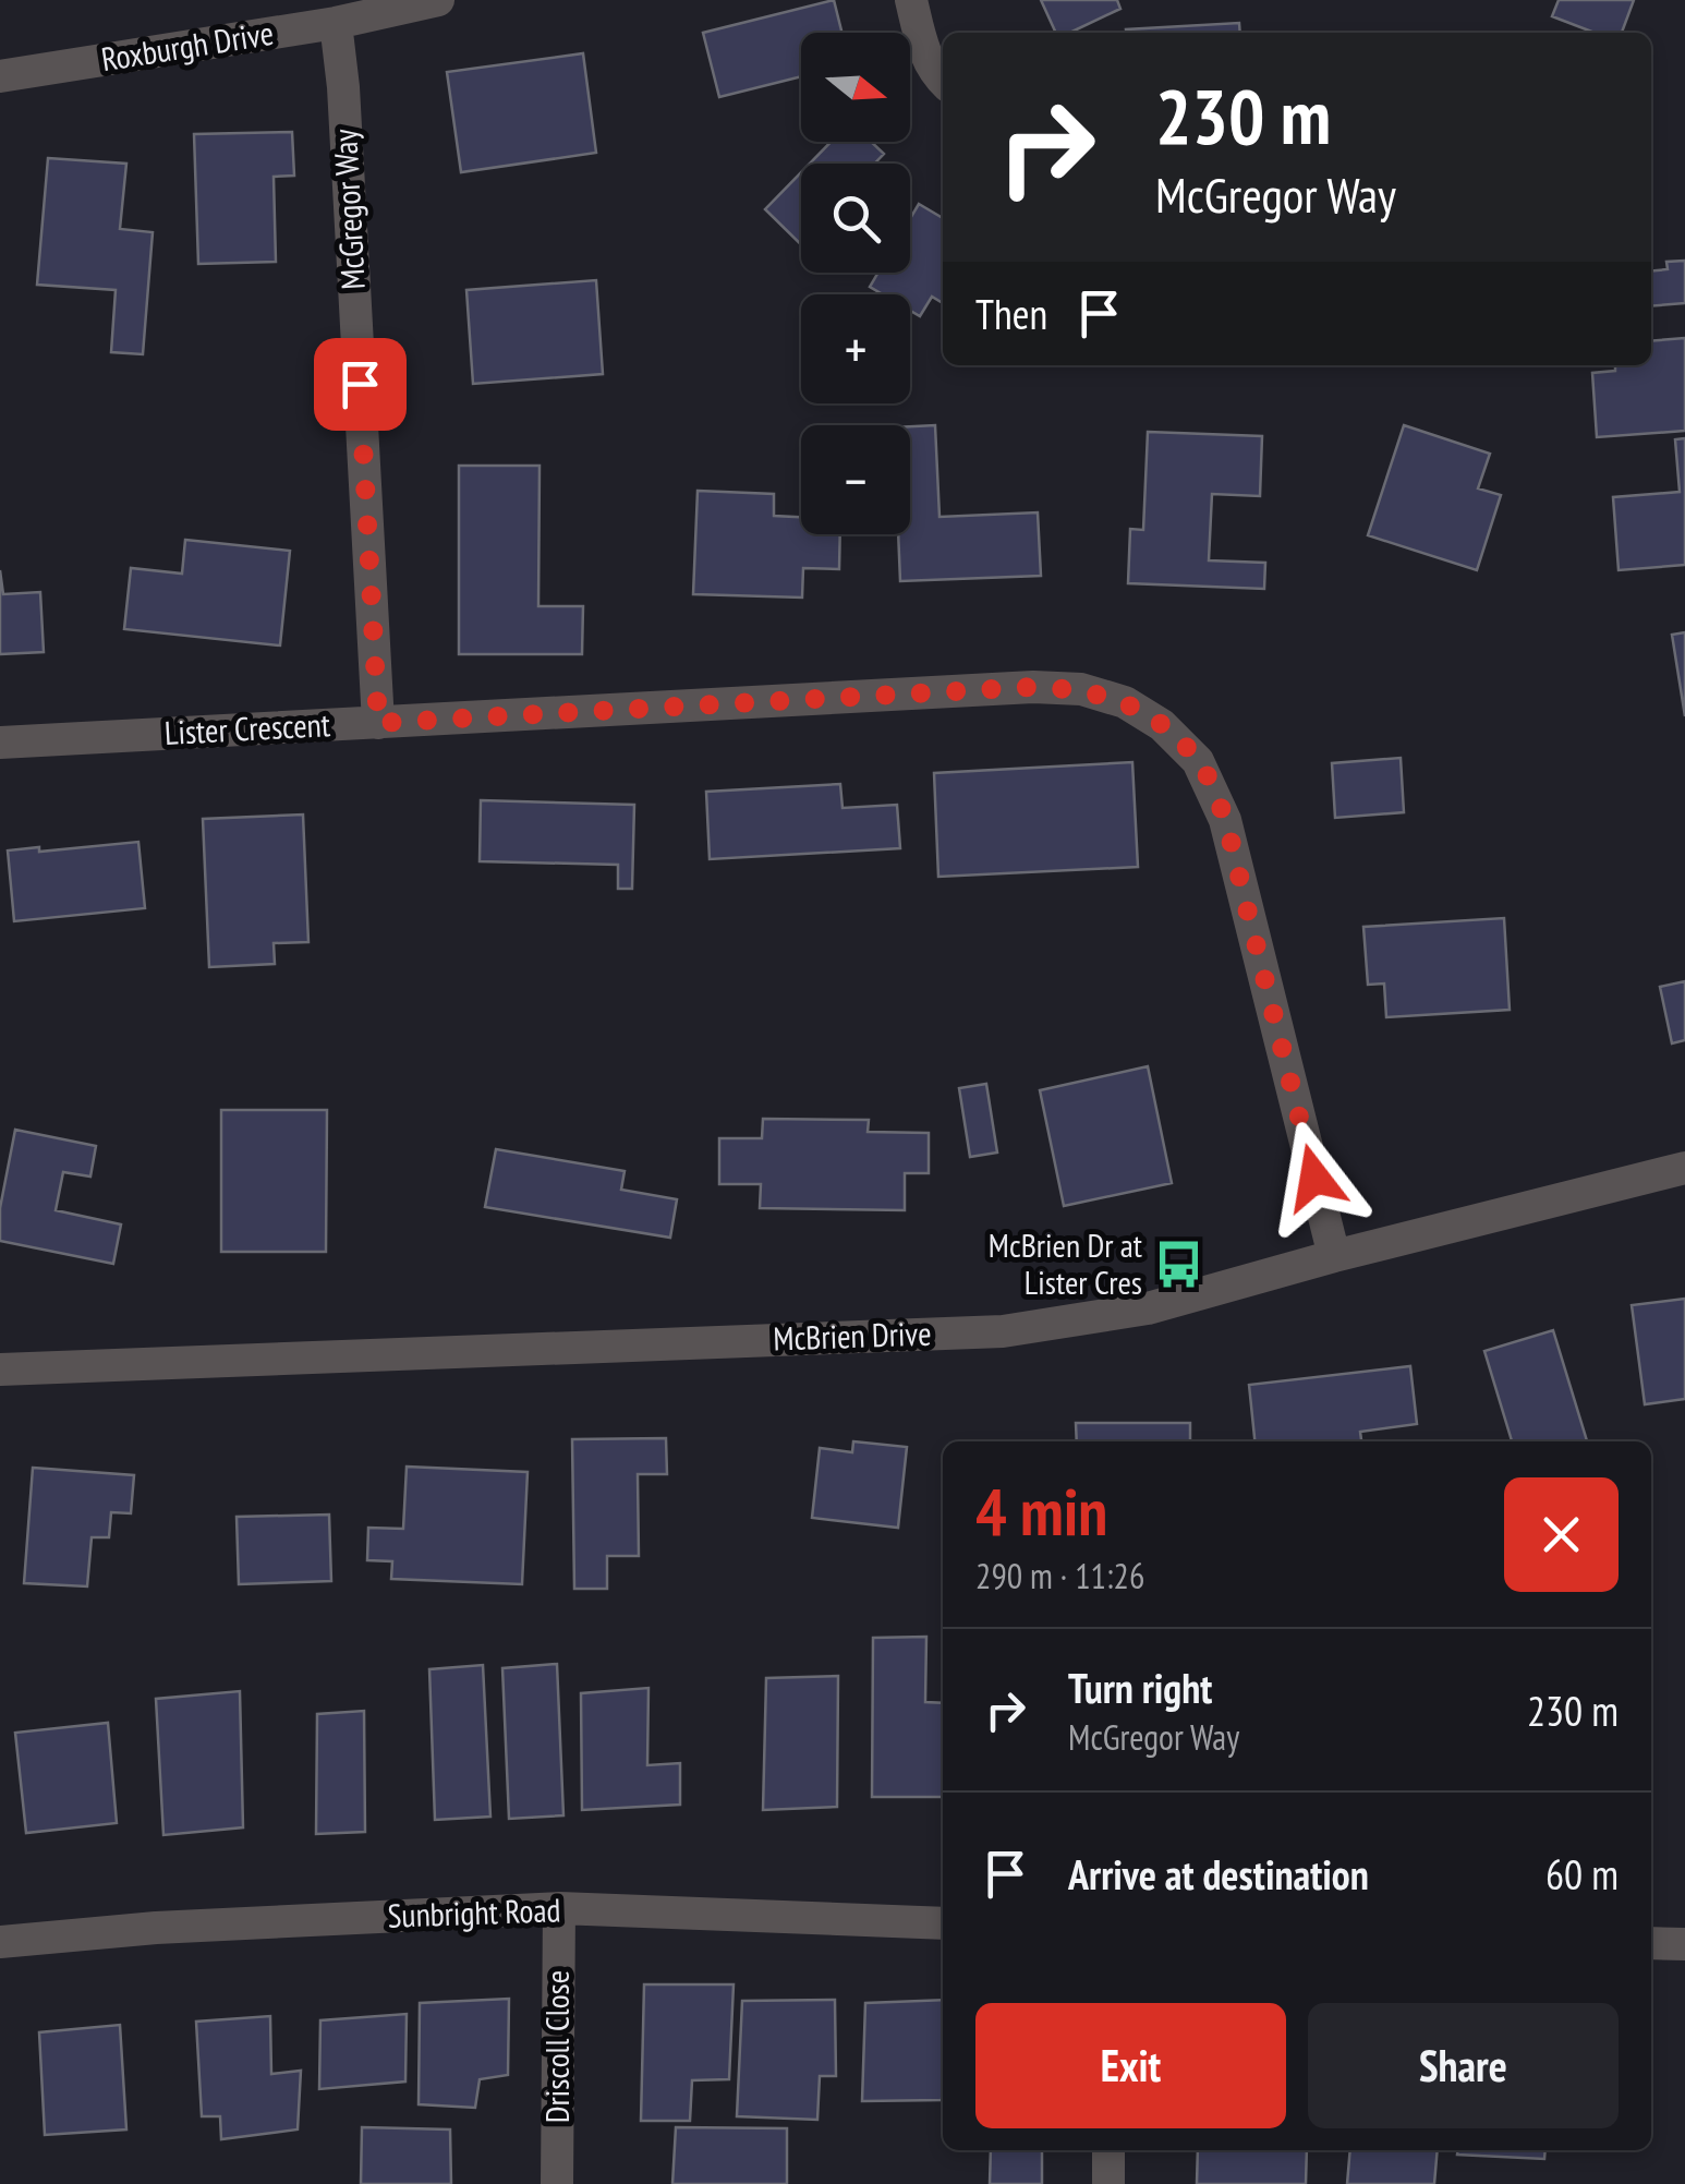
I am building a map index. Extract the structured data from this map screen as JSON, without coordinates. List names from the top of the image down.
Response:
{
  "streets": {
    "street": [
      "Roxburgh Drive",
      "McGregor Way",
      "Lister Crescent",
      "McBrien Drive",
      "Sunbright Road",
      "Driscoll Close"
    ]
  },
  "crossings": [
    ["Roxburgh Drive", "McGregor Way"],
    ["McGregor Way", "Lister Crescent"],
    ["Lister Crescent", "McBrien Drive"],
    ["Sunbright Road", "Driscoll Close"]
  ],
  "places": {
    "bus stop": ["McBrien Dr at Lister Cres"]
  },
  "north": "right",
  "page": {
    "map_buttons": ["+", "−"],
    "turn": ["230 m", "McGregor Way"],
    "then": "Then",
    "heading": ["4 min", "290 m · 11:26"],
    "list": [
      {
        "name": "Turn right",
        "note": "McGregor Way",
        "value": "230 m"
      },
      {
        "name": "Arrive at destination",
        "value": "60 m"
      }
    ],
    "buttons": ["Exit", "Share"]
  }
}
